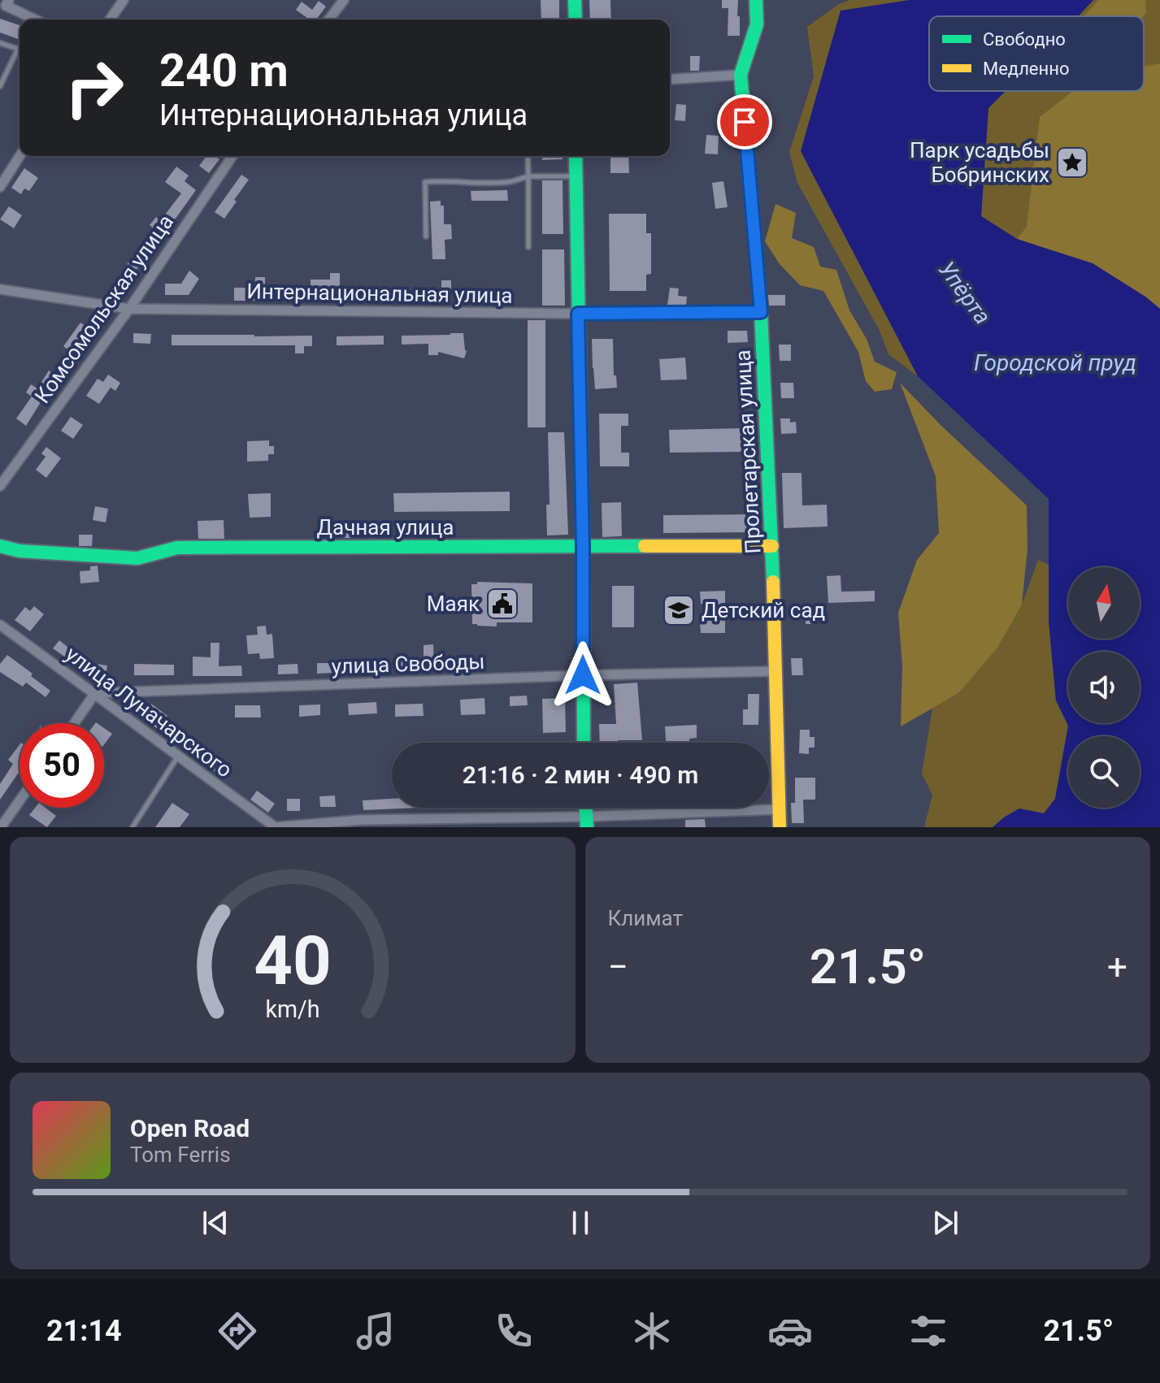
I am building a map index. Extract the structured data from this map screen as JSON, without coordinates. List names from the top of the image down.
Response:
{
  "streets": {
    "street": [
      "Интернациональная улица",
      "Комсомольская улица",
      "Пролетарская улица",
      "Дачная улица",
      "улица Свободы",
      "улица Луначарского"
    ]
  },
  "crossings": [
    ["Интернациональная улица", "Комсомольская улица"],
    ["Интернациональная улица", "Пролетарская улица"],
    ["Пролетарская улица", "Дачная улица"],
    ["Пролетарская улица", "улица Свободы"],
    ["улица Свободы", "улица Луначарского"]
  ],
  "water": ["Упёрта", "Городской пруд"],
  "places": {
    "place": ["Парк усадьбы Бобринских"],
    "public building": ["Маяк"],
    "school or university": ["Детский сад"]
  },
  "legend": ["Свободно", "Медленно"],
  "north": "top",
  "page": {
    "turn": ["240 m", "Интернациональная улица"],
    "limit": "50",
    "trip": "21:16 · 2 мин · 490 m",
    "tile": "Климат",
    "heat": ["−", "21.5°", "+"],
    "song": ["Open Road", "Tom Ferris"],
    "tabs": ["21:14", "21.5°"],
    "gauge": ["40", "km/h"]
  }
}
